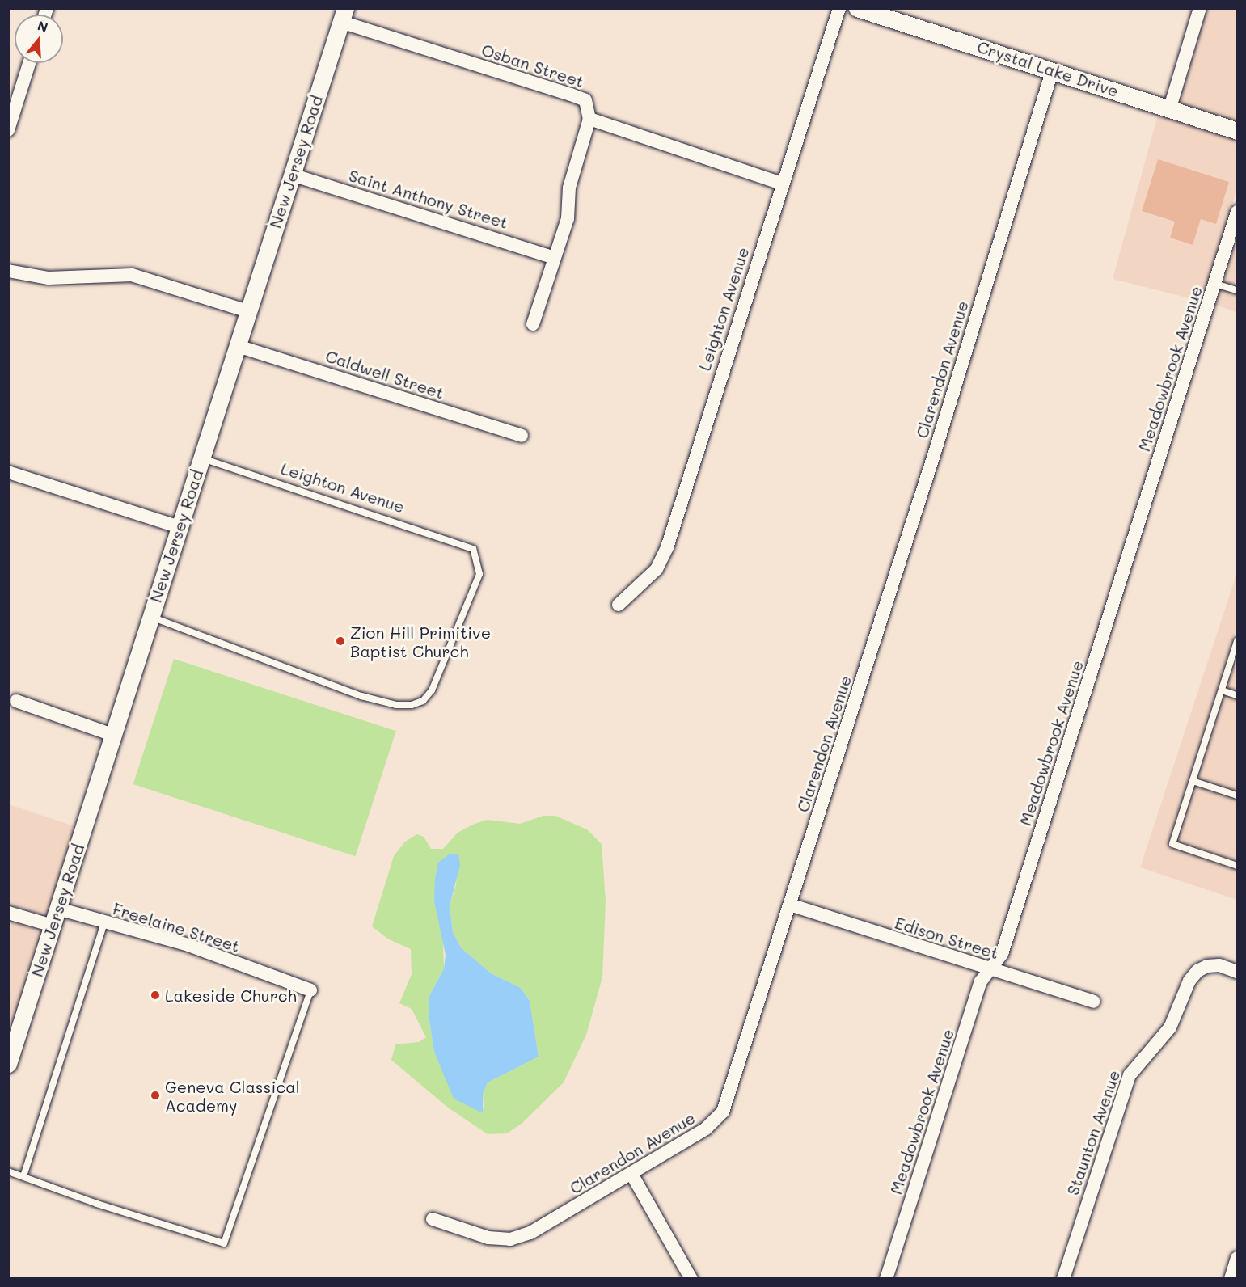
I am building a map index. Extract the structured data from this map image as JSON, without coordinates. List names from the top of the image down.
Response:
{
  "streets": {
    "street": [
      "Osban Street",
      "Crystal Lake Drive",
      "New Jersey Road",
      "Saint Anthony Street",
      "Leighton Avenue",
      "Meadowbrook Avenue",
      "Clarendon Avenue",
      "Caldwell Street",
      "Freelaine Street",
      "Edison Street",
      "Staunton Avenue"
    ]
  },
  "crossings": [
    ["Osban Street", "New Jersey Road"],
    ["Crystal Lake Drive", "Clarendon Avenue"],
    ["New Jersey Road", "Saint Anthony Street"],
    ["New Jersey Road", "Leighton Avenue"],
    ["New Jersey Road", "Caldwell Street"],
    ["New Jersey Road", "Freelaine Street"],
    ["Meadowbrook Avenue", "Edison Street"],
    ["Clarendon Avenue", "Edison Street"]
  ],
  "places": ["Zion Hill Primitive Baptist Church", "Lakeside Church", "Geneva Classical Academy"],
  "north": "top"
}
